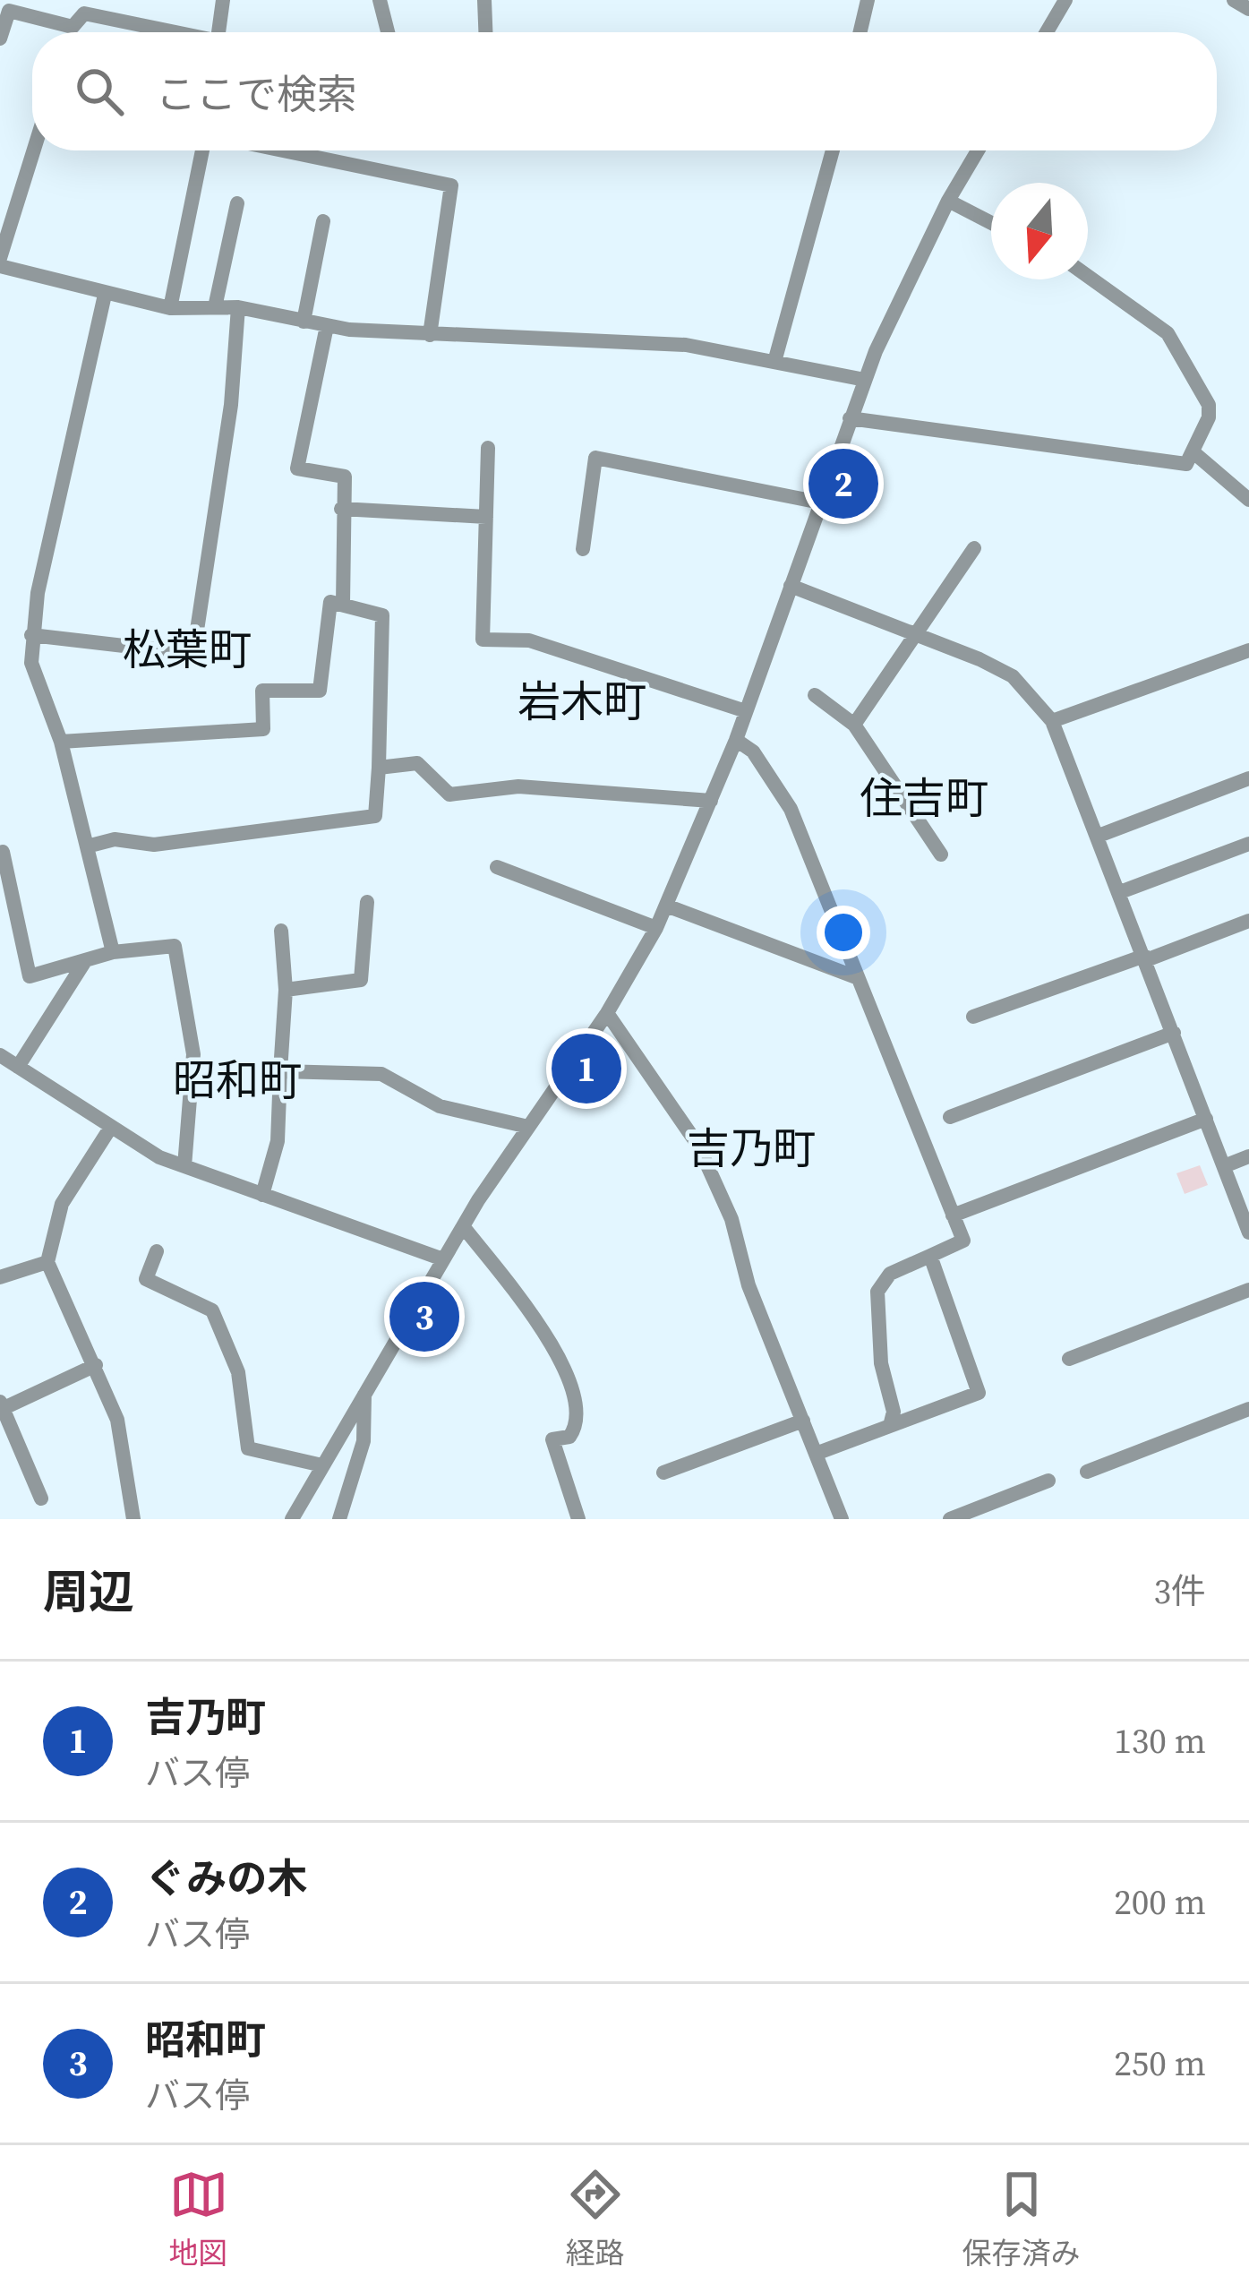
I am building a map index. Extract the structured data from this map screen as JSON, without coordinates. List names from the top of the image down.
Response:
{
  "districts": [
    "松葉町",
    "岩木町",
    "住吉町",
    "昭和町",
    "吉乃町"
  ],
  "north": "bottom",
  "page": {
    "search": "ここで検索",
    "pins": ["2", "1", "3"],
    "heading": ["周辺", "3件"],
    "list": [
      {
        "mark": "1",
        "name": "吉乃町",
        "note": "バス停",
        "value": "130 m"
      },
      {
        "mark": "2",
        "name": "ぐみの木",
        "note": "バス停",
        "value": "200 m"
      },
      {
        "mark": "3",
        "name": "昭和町",
        "note": "バス停",
        "value": "250 m"
      }
    ],
    "nav": ["地図", "経路", "保存済み"]
  }
}
